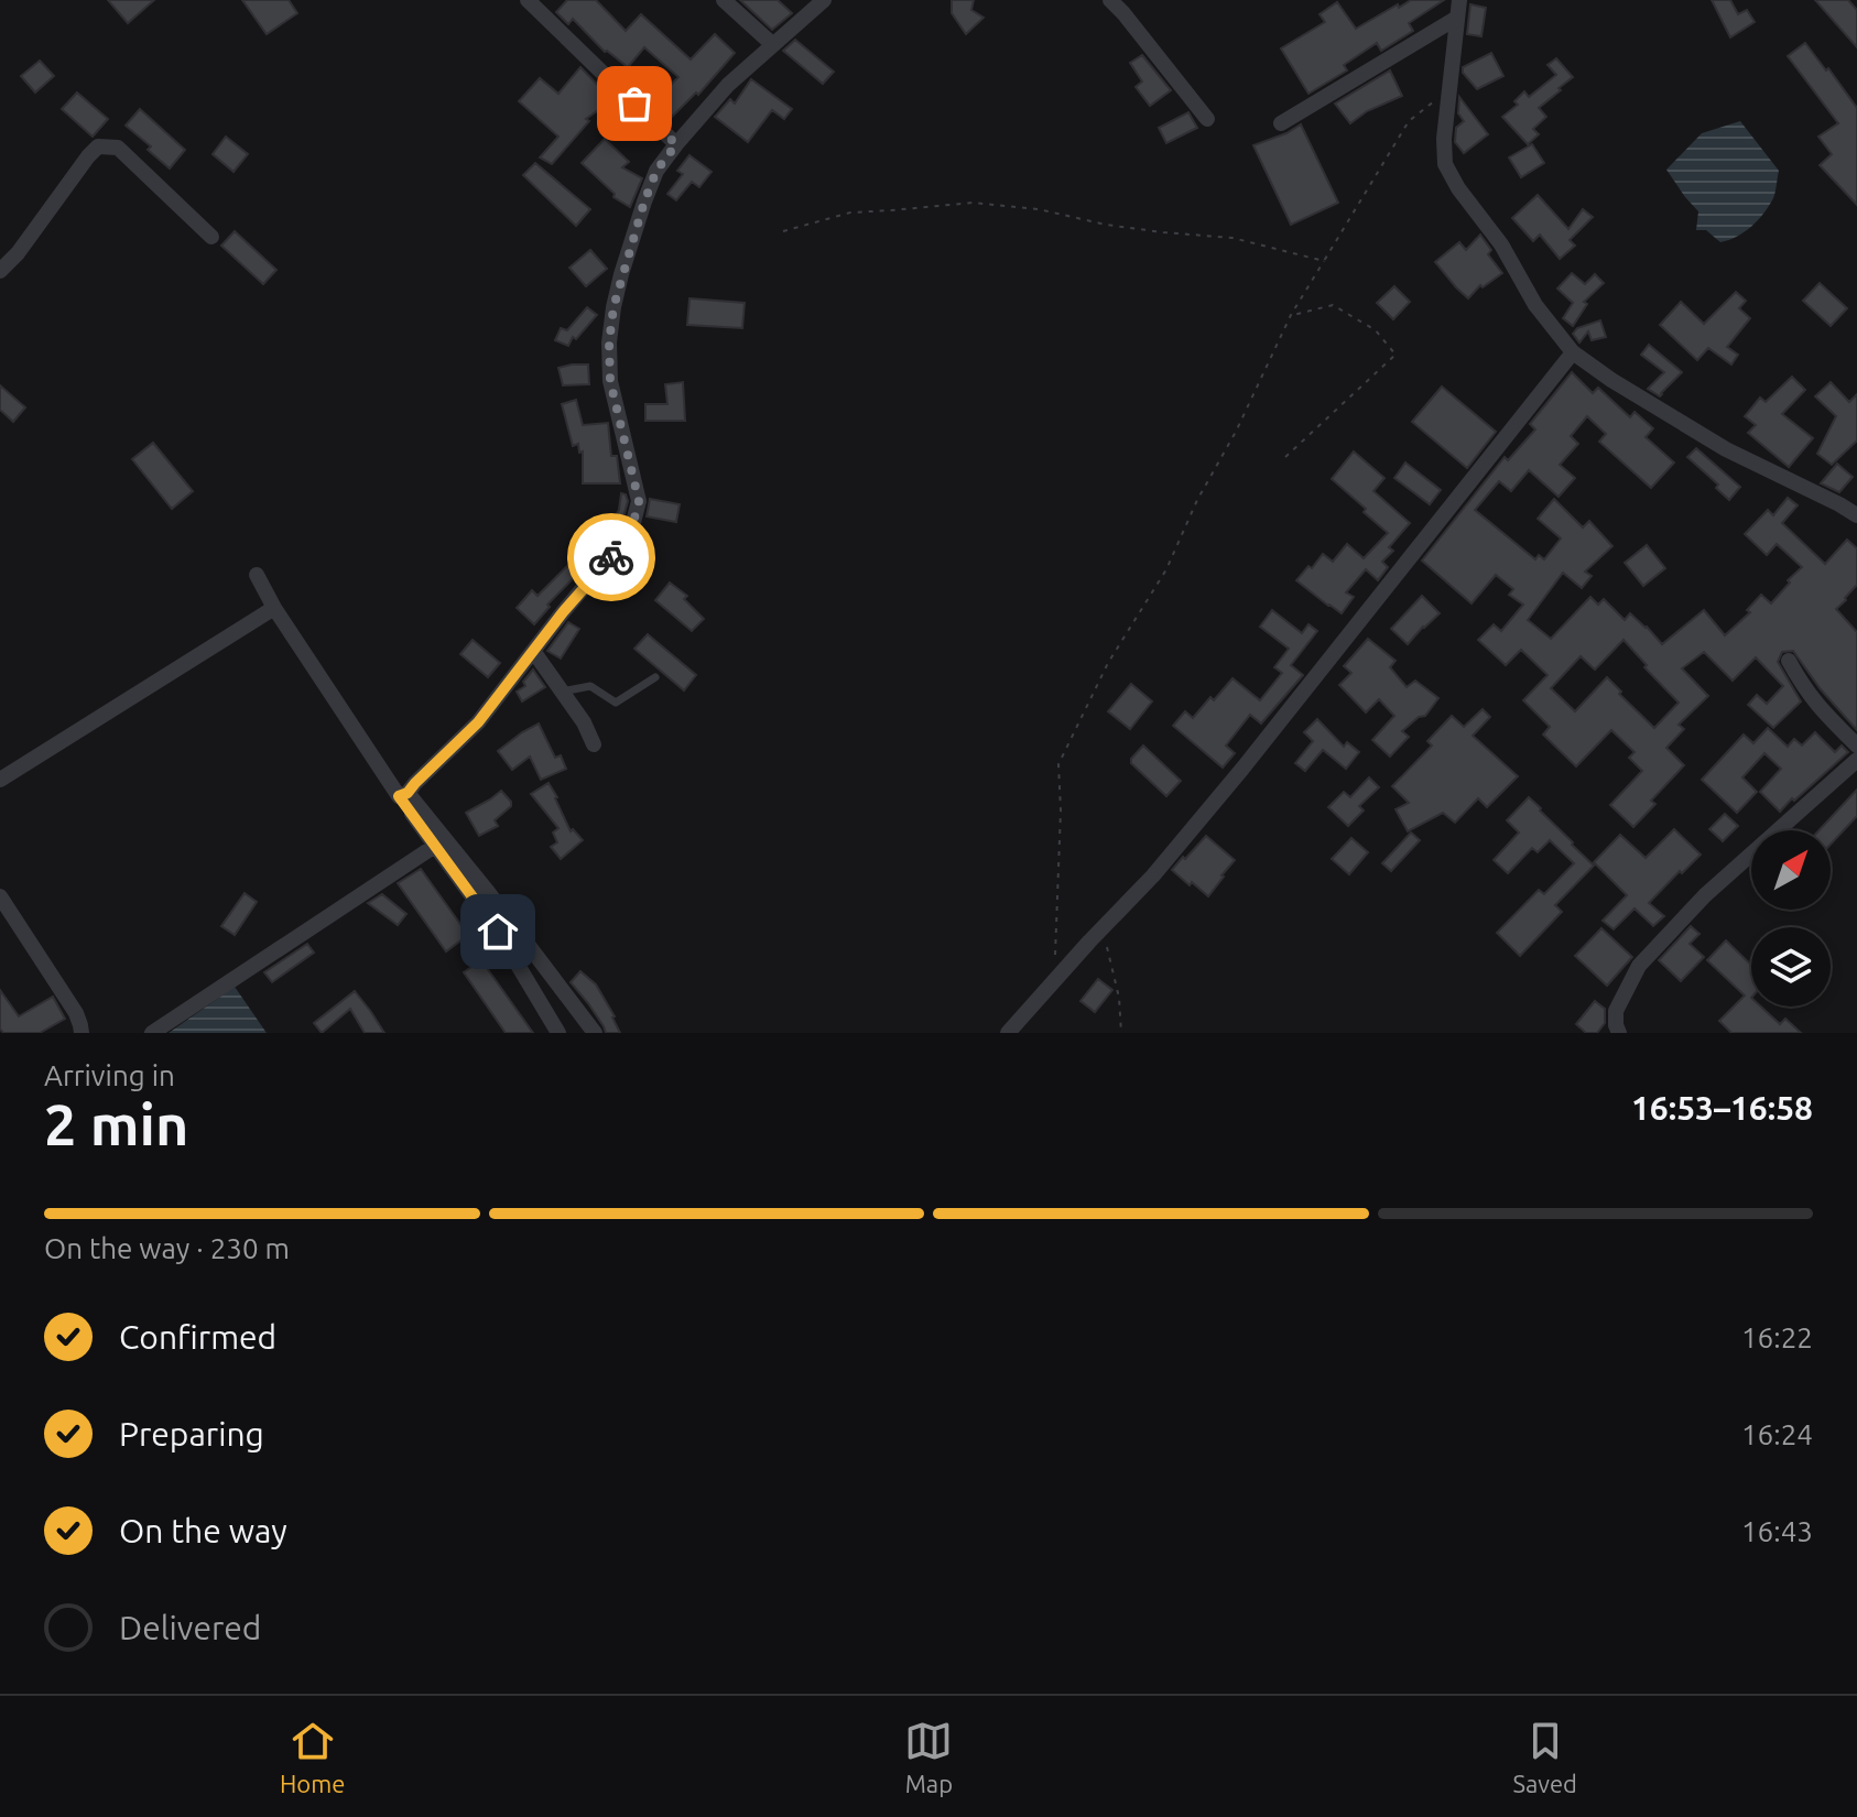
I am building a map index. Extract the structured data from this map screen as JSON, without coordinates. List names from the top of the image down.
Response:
{
  "north": "top right",
  "page": {
    "heading": ["2 min", "Arriving in", "16:53–16:58"],
    "bar": "On the way · 230 m",
    "list": [
      ["Confirmed", "16:22"],
      ["Preparing", "16:24"],
      ["On the way", "16:43"],
      "Delivered"
    ],
    "tabs": ["Home", "Map", "Saved"]
  }
}
